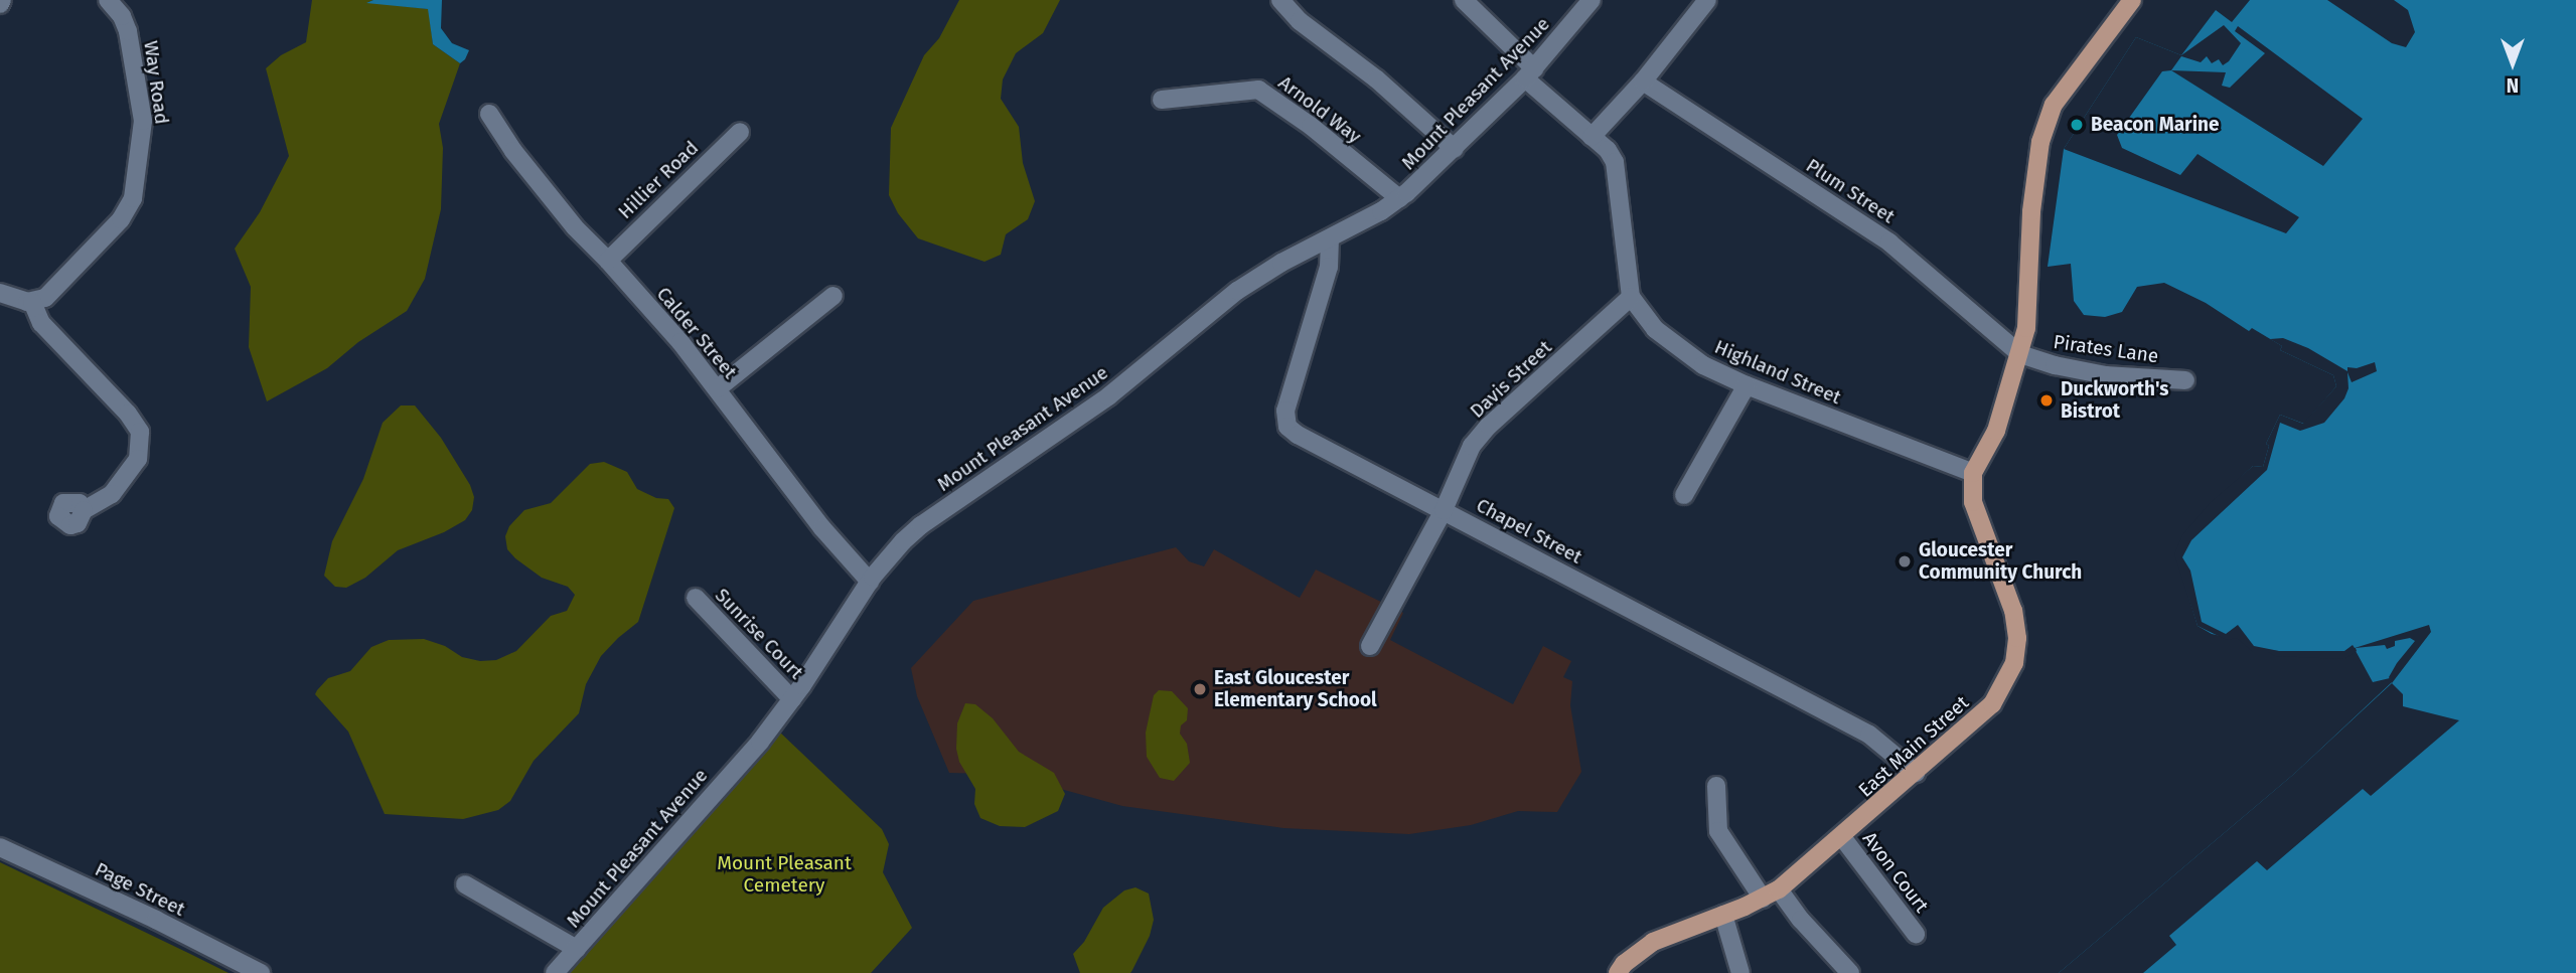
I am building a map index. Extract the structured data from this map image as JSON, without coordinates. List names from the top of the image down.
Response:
{
  "streets": {
    "main road": ["East Main Street"],
    "street": [
      "Way Road",
      "Mount Pleasant Avenue",
      "Arnold Way",
      "Hillier Road",
      "Plum Street",
      "Calder Street",
      "Pirates Lane",
      "Highland Street",
      "Davis Street",
      "Chapel Street",
      "Sunrise Court",
      "Avon Court",
      "Page Street"
    ]
  },
  "crossings": [
    ["Mount Pleasant Avenue", "Arnold Way"],
    ["Mount Pleasant Avenue", "Calder Street"],
    ["Mount Pleasant Avenue", "Chapel Street"],
    ["Mount Pleasant Avenue", "Sunrise Court"],
    ["Hillier Road", "Calder Street"],
    ["Plum Street", "Pirates Lane"],
    ["Highland Street", "Davis Street"],
    ["Highland Street", "East Main Street"],
    ["Davis Street", "Chapel Street"],
    ["Chapel Street", "East Main Street"],
    ["East Main Street", "Avon Court"]
  ],
  "parks": ["Mount Pleasant Cemetery"],
  "places": [
    "Beacon Marine",
    "Duckworth's Bistrot",
    "Gloucester Community Church",
    "East Gloucester Elementary School"
  ],
  "north": "bottom"
}
